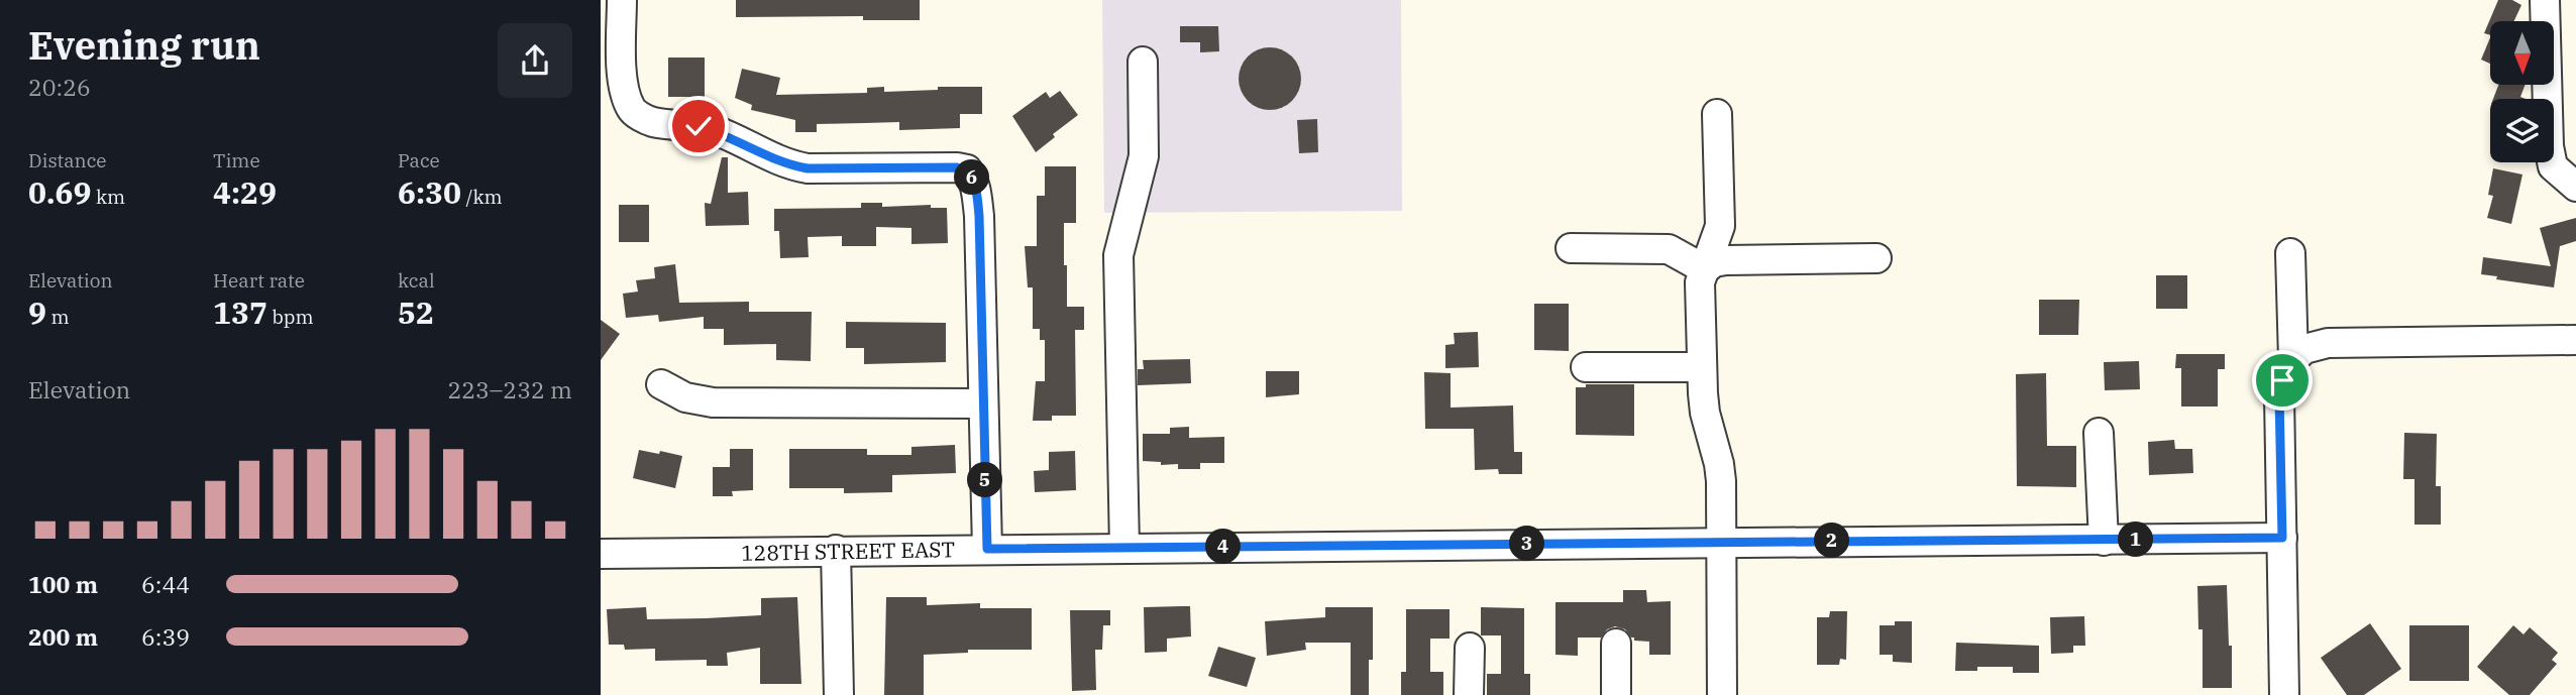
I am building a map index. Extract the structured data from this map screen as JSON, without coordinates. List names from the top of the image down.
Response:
{
  "streets": {
    "street": ["128TH STREET EAST"]
  },
  "north": "bottom",
  "page": {
    "heading": ["Evening run", "20:26"],
    "stats": [
      ["Distance", "0.69 km"],
      ["Time", "4:29"],
      ["Pace", "6:30 /km"],
      ["Elevation", "9 m"],
      ["Heart rate", "137 bpm"],
      ["kcal", "52"]
    ],
    "pins": [
      "6",
      "5",
      "1",
      "2",
      "3",
      "4"
    ],
    "chart": ["Elevation", "223–232 m"],
    "list": [
      {
        "name": "100 m",
        "note": "6:44"
      },
      {
        "name": "200 m",
        "note": "6:39"
      }
    ]
  }
}
